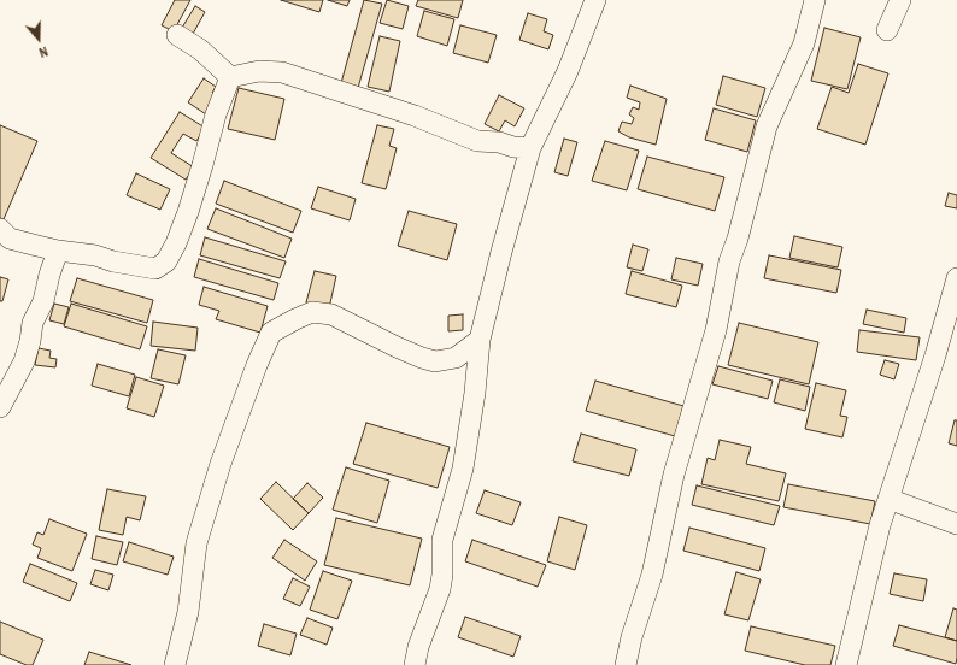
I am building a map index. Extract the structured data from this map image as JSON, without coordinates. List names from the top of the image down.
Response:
{
  "north": "bottom"
}
